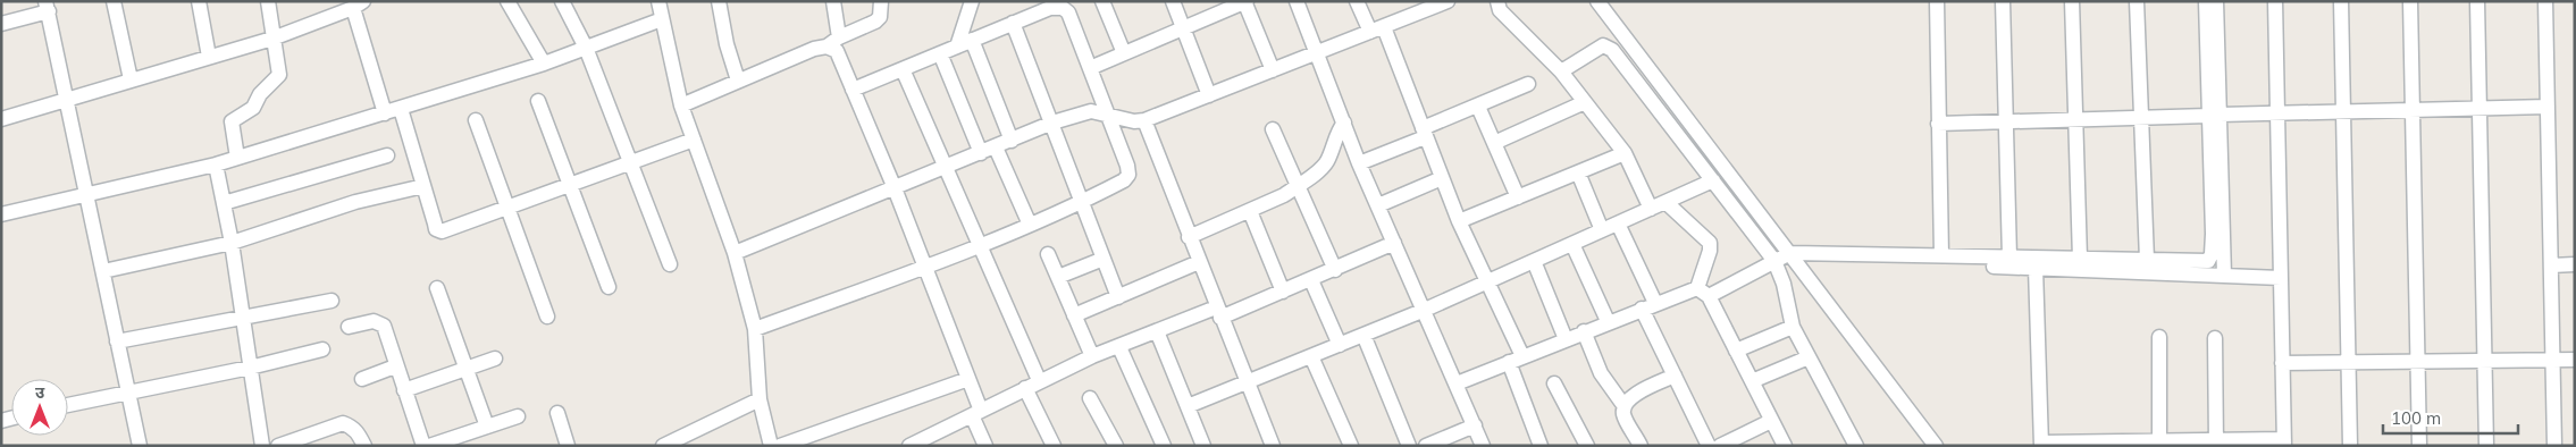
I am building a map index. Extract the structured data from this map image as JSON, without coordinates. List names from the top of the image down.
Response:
{
  "scale_bar": "100 m",
  "north": "top"
}
